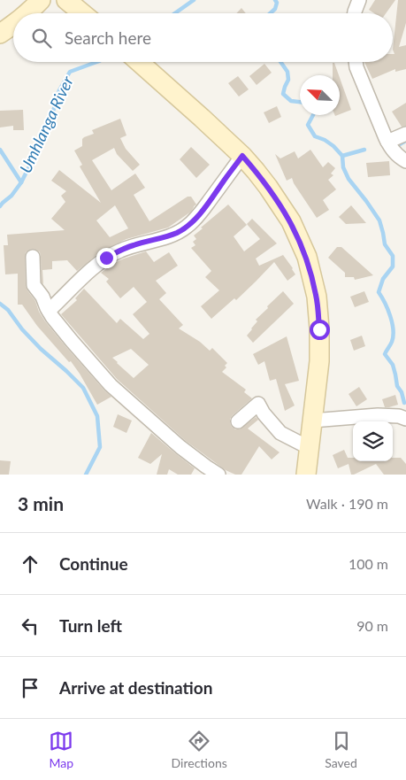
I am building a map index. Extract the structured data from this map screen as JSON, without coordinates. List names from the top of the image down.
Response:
{
  "water": ["Umhlanga River"],
  "north": "top left",
  "page": {
    "search": "Search here",
    "heading": ["3 min", "Walk · 190 m"],
    "list": [
      ["Continue", "100 m"],
      ["Turn left", "90 m"],
      "Arrive at destination"
    ],
    "nav": ["Map", "Directions", "Saved"]
  }
}
